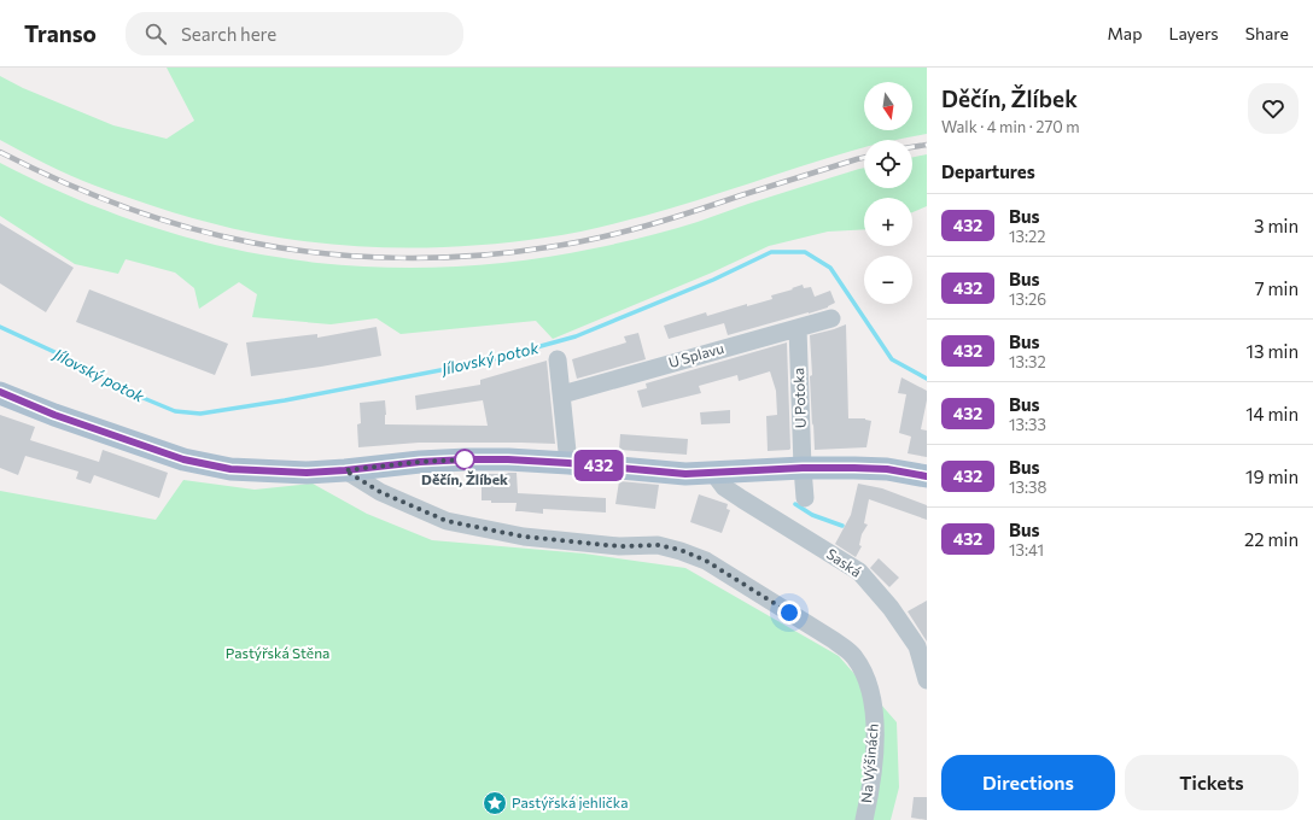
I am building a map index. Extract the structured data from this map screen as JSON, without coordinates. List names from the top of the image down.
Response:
{
  "streets": {
    "street": [
      "U Splavu",
      "U Potoka",
      "Saská",
      "Na Výšinách"
    ]
  },
  "crossings": [
    ["U Splavu", "U Potoka"]
  ],
  "water": ["Jílovský potok"],
  "parks": ["Pastýřská Stěna"],
  "places": {
    "other": ["Děčín, Žlíbek"],
    "place": ["Pastýřská jehlička"]
  },
  "lines": ["bus line 432"],
  "north": "bottom",
  "page": {
    "header": "Transo",
    "search": "Search here",
    "nav": ["Map", "Layers", "Share"],
    "on_map": "432",
    "heading": [
      ["Děčín, Žlíbek", "Walk · 4 min · 270 m"],
      "Departures"
    ],
    "map_buttons": ["+", "−"],
    "list": [
      {
        "mark": "432",
        "name": "Bus",
        "note": "13:22",
        "value": "3 min"
      },
      {
        "mark": "432",
        "name": "Bus",
        "note": "13:26",
        "value": "7 min"
      },
      {
        "mark": "432",
        "name": "Bus",
        "note": "13:32",
        "value": "13 min"
      },
      {
        "mark": "432",
        "name": "Bus",
        "note": "13:33",
        "value": "14 min"
      },
      {
        "mark": "432",
        "name": "Bus",
        "note": "13:38",
        "value": "19 min"
      },
      {
        "mark": "432",
        "name": "Bus",
        "note": "13:41",
        "value": "22 min"
      }
    ],
    "buttons": ["Directions", "Tickets"]
  }
}
